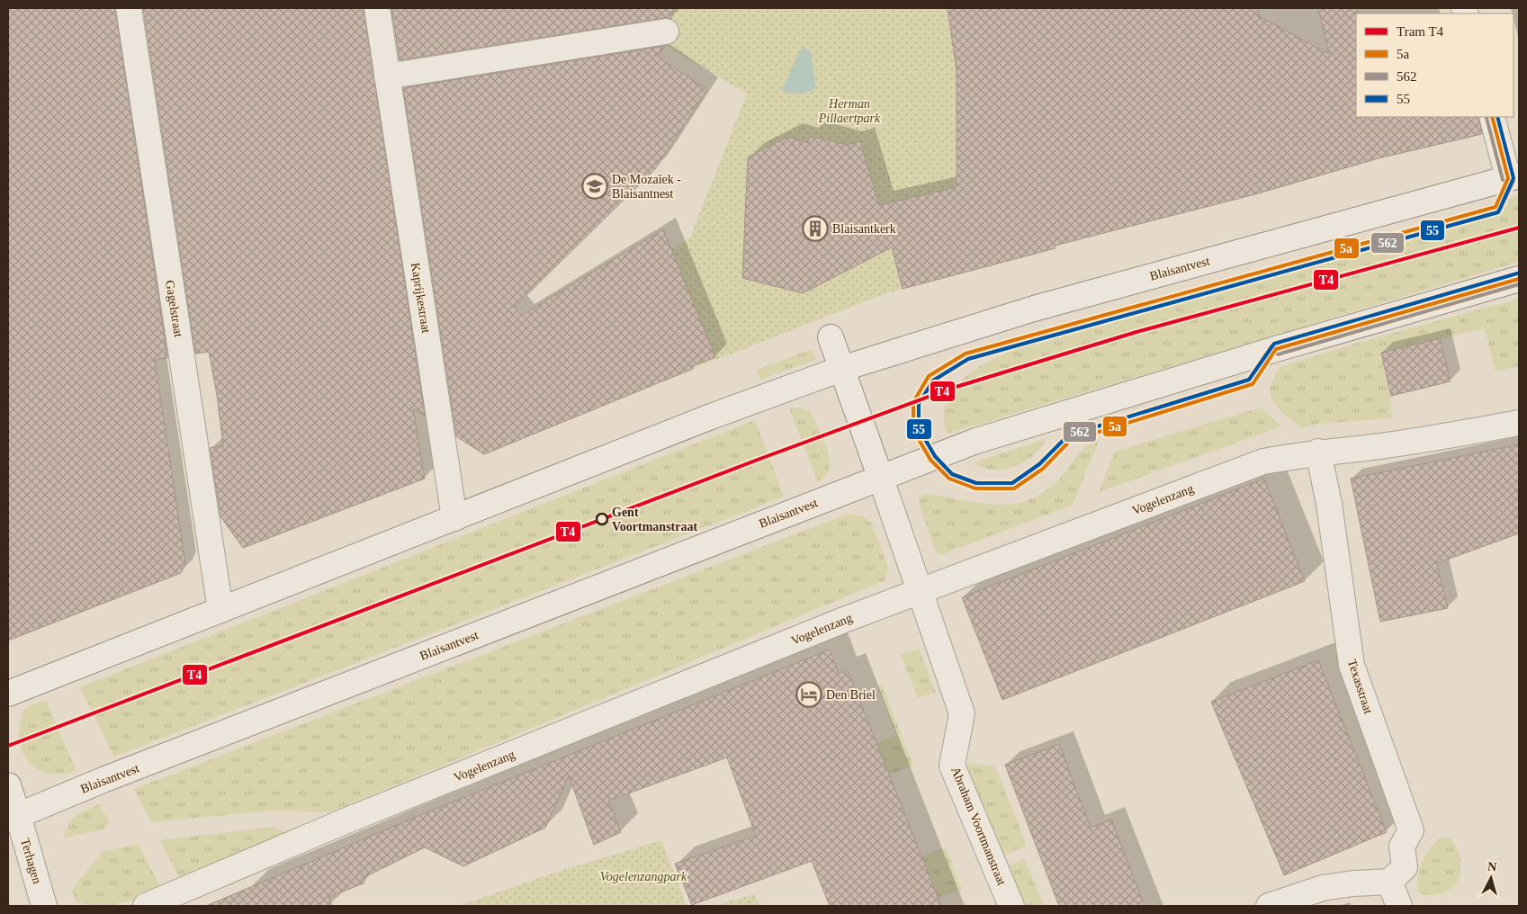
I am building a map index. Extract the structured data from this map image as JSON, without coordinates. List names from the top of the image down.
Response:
{
  "streets": {
    "street": [
      "Blaisantvest",
      "Kaprijkestraat",
      "Gagelstraat",
      "Vogelenzang",
      "Texasstraat",
      "Abraham Voortmanstraat",
      "Terhagen"
    ]
  },
  "crossings": [
    ["Blaisantvest", "Kaprijkestraat"],
    ["Blaisantvest", "Gagelstraat"],
    ["Blaisantvest", "Abraham Voortmanstraat"],
    ["Blaisantvest", "Terhagen"],
    ["Vogelenzang", "Texasstraat"],
    ["Vogelenzang", "Abraham Voortmanstraat"]
  ],
  "parks": ["Herman Pillaertpark", "Vogelenzangpark"],
  "places": {
    "school or university": ["De Mozaïek - Blaisantnest"],
    "building": ["Blaisantkerk"],
    "other": ["Gent Voortmanstraat"],
    "hotel": ["Den Briel"]
  },
  "lines": [
    "transit line 5a",
    "transit line 55",
    "transit line 562",
    "tram line T4"
  ],
  "legend": [
    "Tram T4",
    "5a",
    "562",
    "55"
  ],
  "north": "top"
}
